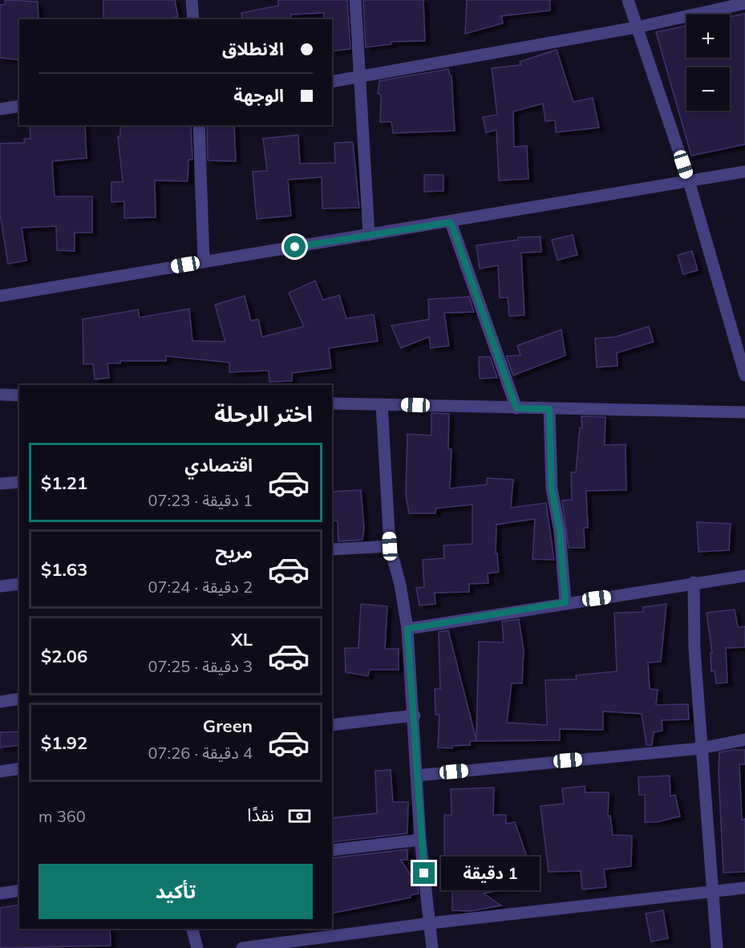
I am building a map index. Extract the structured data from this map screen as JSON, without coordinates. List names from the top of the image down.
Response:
{
  "page": {
    "map_buttons": ["+", "−"],
    "banner": ["الانطلاق", "الوجهة"],
    "heading": "اختر الرحلة",
    "list": [
      {
        "name": "اقتصادي",
        "note": "1 دقيقة · 07:23",
        "value": "$1.21"
      },
      {
        "name": "مريح",
        "note": "2 دقيقة · 07:24",
        "value": "$1.63"
      },
      {
        "name": "XL",
        "note": "3 دقيقة · 07:25",
        "value": "$2.06"
      },
      {
        "name": "Green",
        "note": "4 دقيقة · 07:26",
        "value": "$1.92"
      }
    ],
    "pay": ["نقدًا", "360 m"],
    "buttons": "تأكيد",
    "bubble": "1 دقيقة"
  }
}
